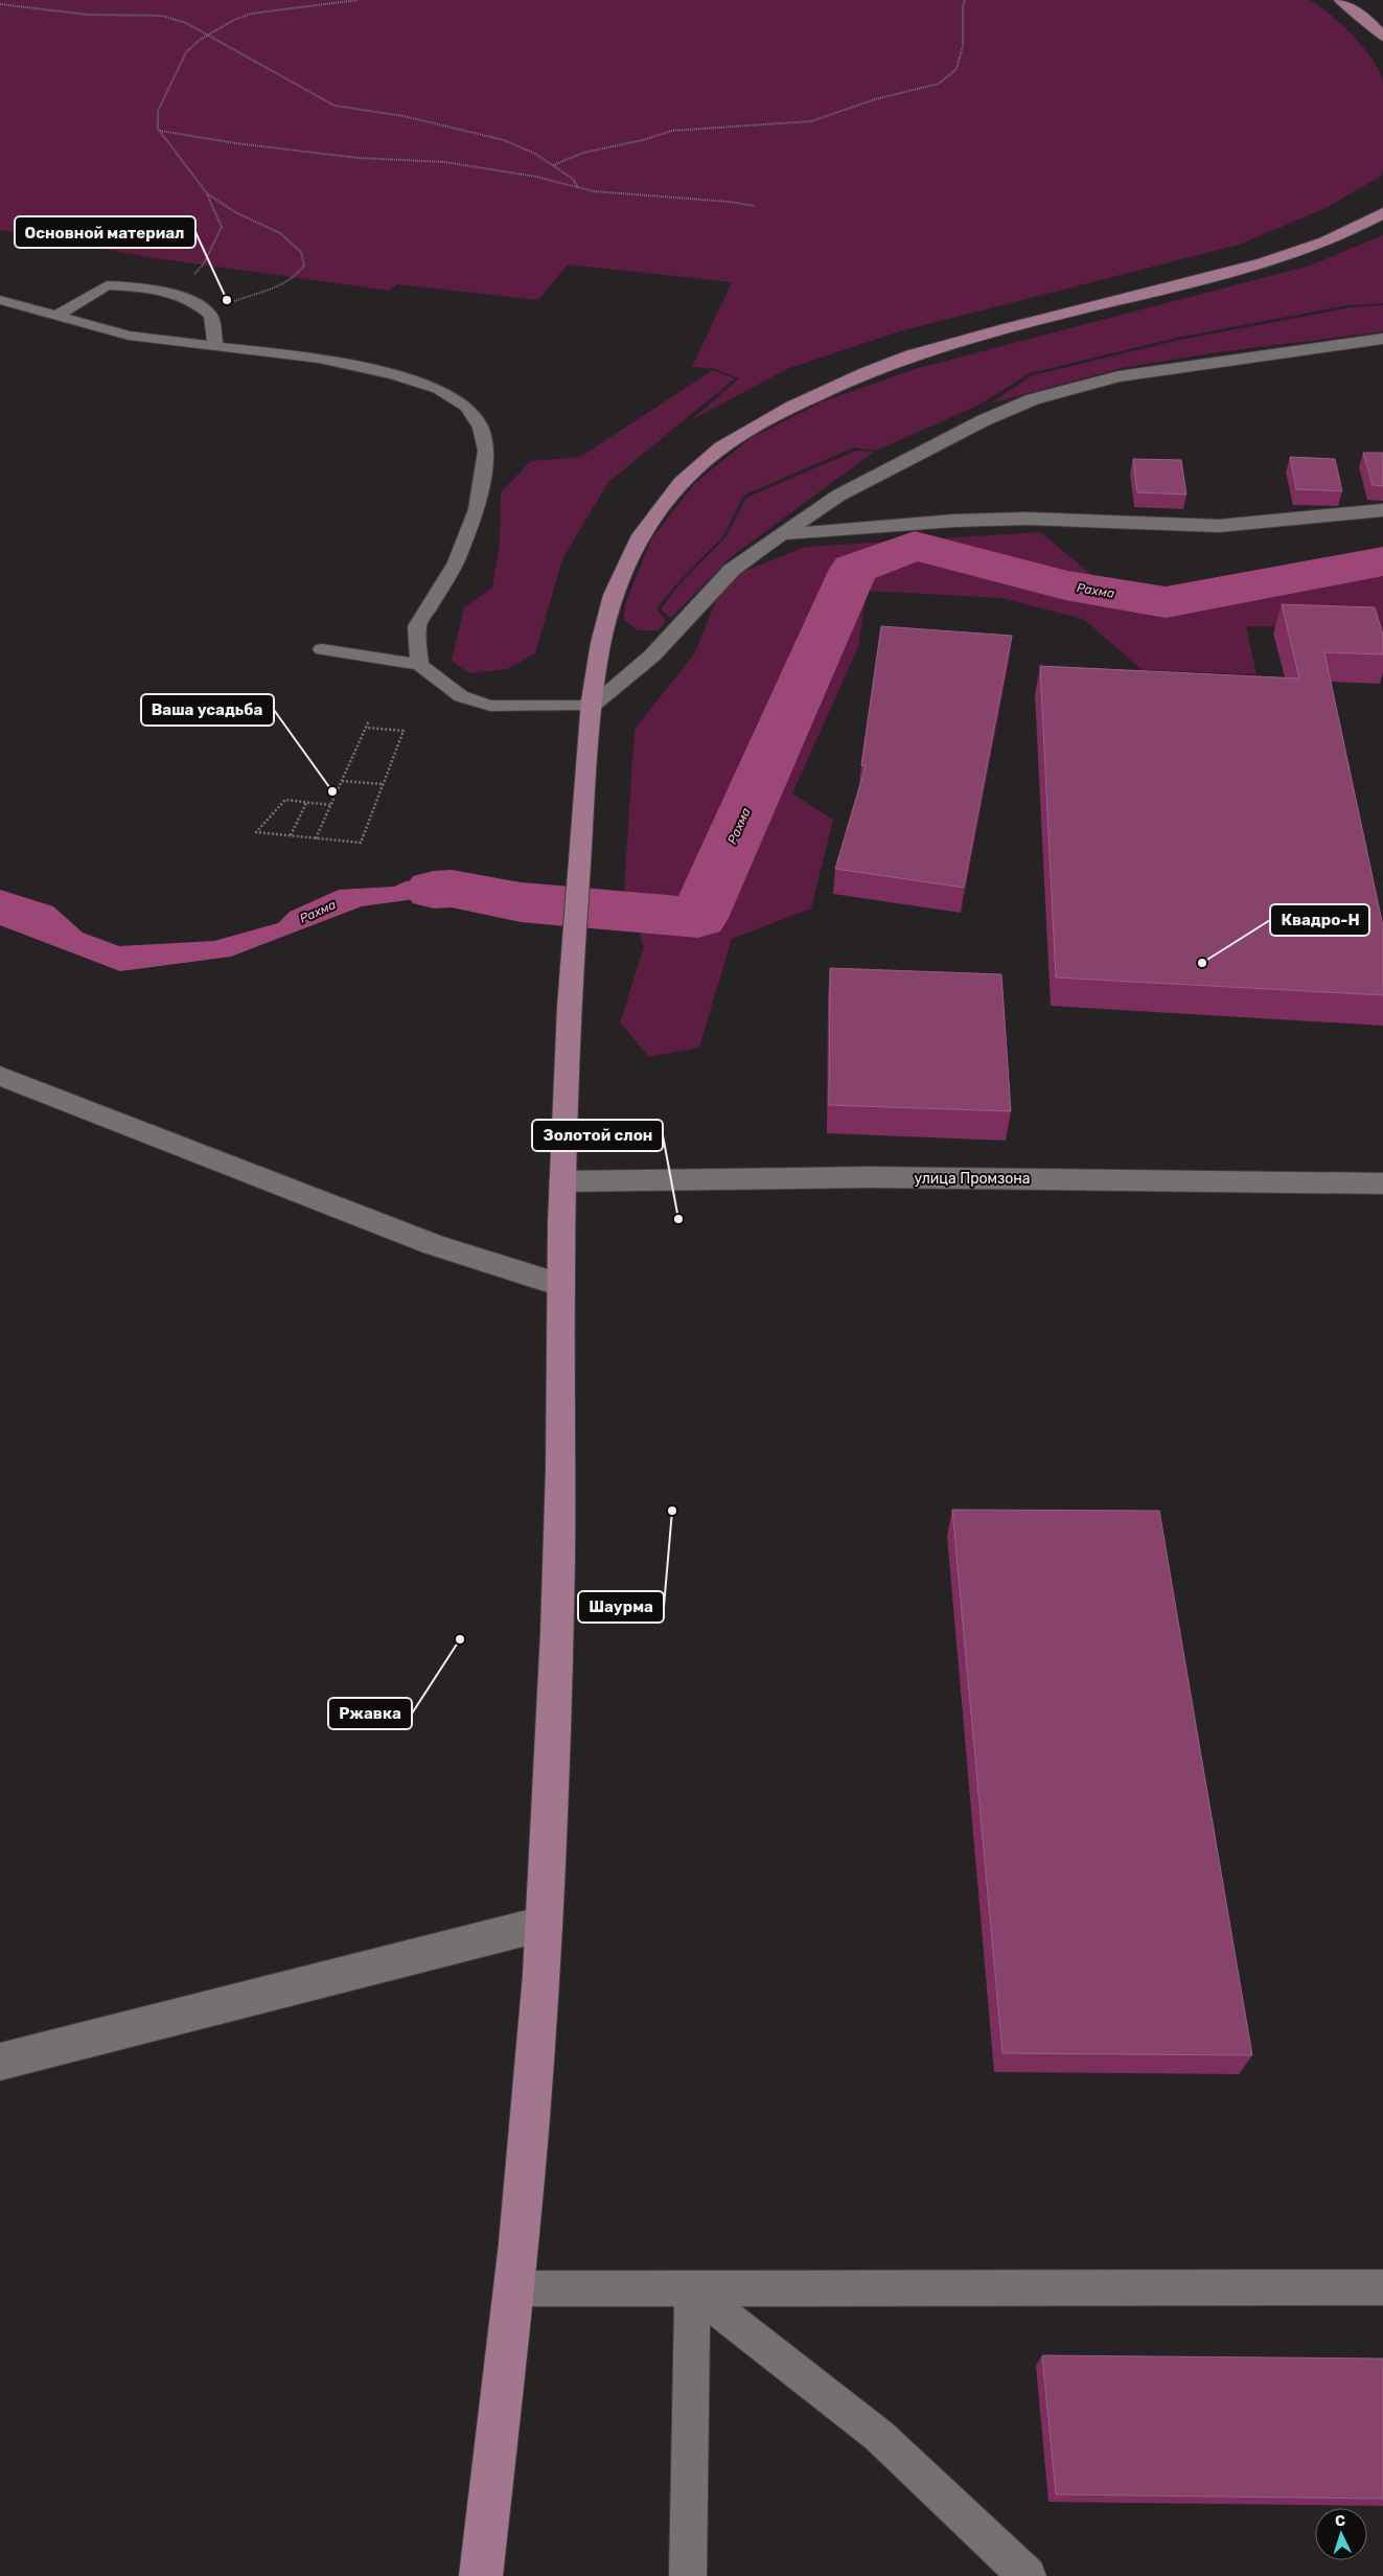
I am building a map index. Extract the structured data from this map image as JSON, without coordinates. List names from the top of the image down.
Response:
{
  "streets": {
    "street": ["улица Промзона"]
  },
  "water": ["Рахма"],
  "places": [
    "Основной материал",
    "Ваша усадьба",
    "Квадро-Н",
    "Золотой слон",
    "Шаурма",
    "Ржавка"
  ],
  "north": "top"
}
